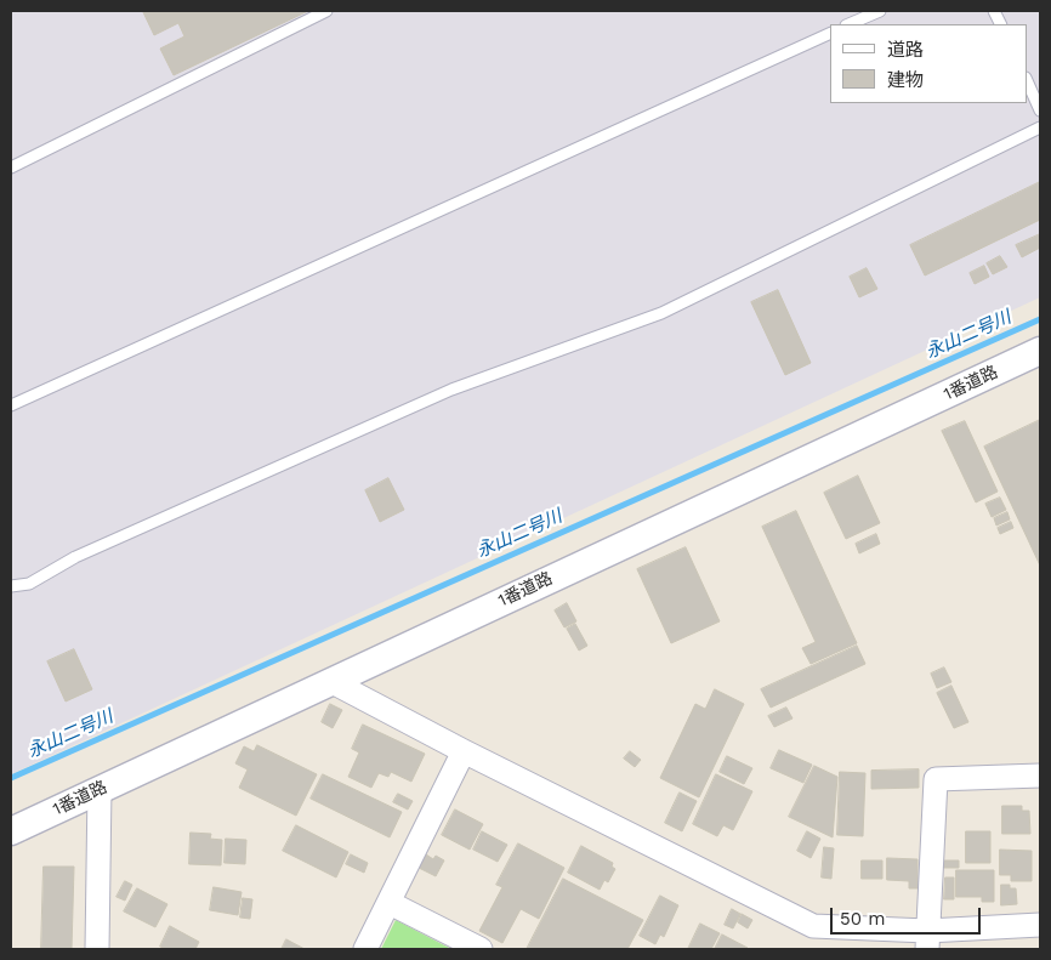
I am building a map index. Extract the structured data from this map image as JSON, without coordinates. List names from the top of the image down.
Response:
{
  "streets": {
    "street": ["1番道路"]
  },
  "water": ["永山二号川"],
  "legend": ["道路", "建物"],
  "scale_bar": "50 m"
}
